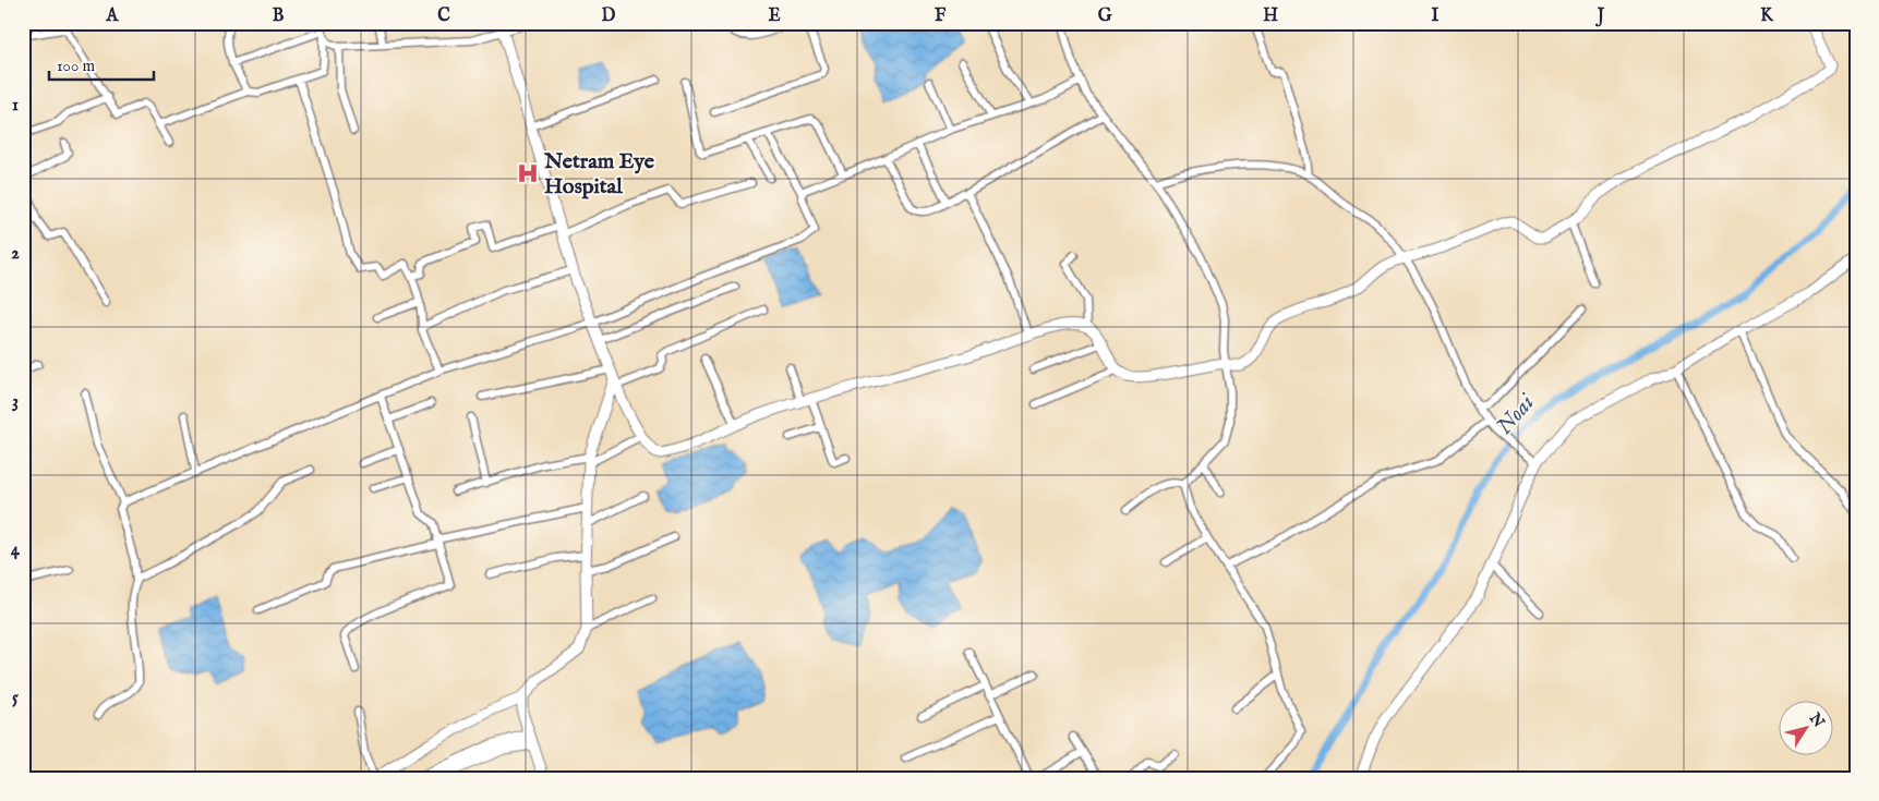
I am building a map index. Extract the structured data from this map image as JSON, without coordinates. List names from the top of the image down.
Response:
{
  "water": ["Noai"],
  "places": {
    "hospital": ["Netram Eye Hospital"]
  },
  "scale_bar": "100 m",
  "north": "top right",
  "grid": {
    "columns": [
      "A",
      "B",
      "C",
      "D",
      "E",
      "F",
      "G",
      "H",
      "I",
      "J",
      "K"
    ],
    "rows": [
      "1",
      "2",
      "3",
      "4",
      "5"
    ]
  }
}
